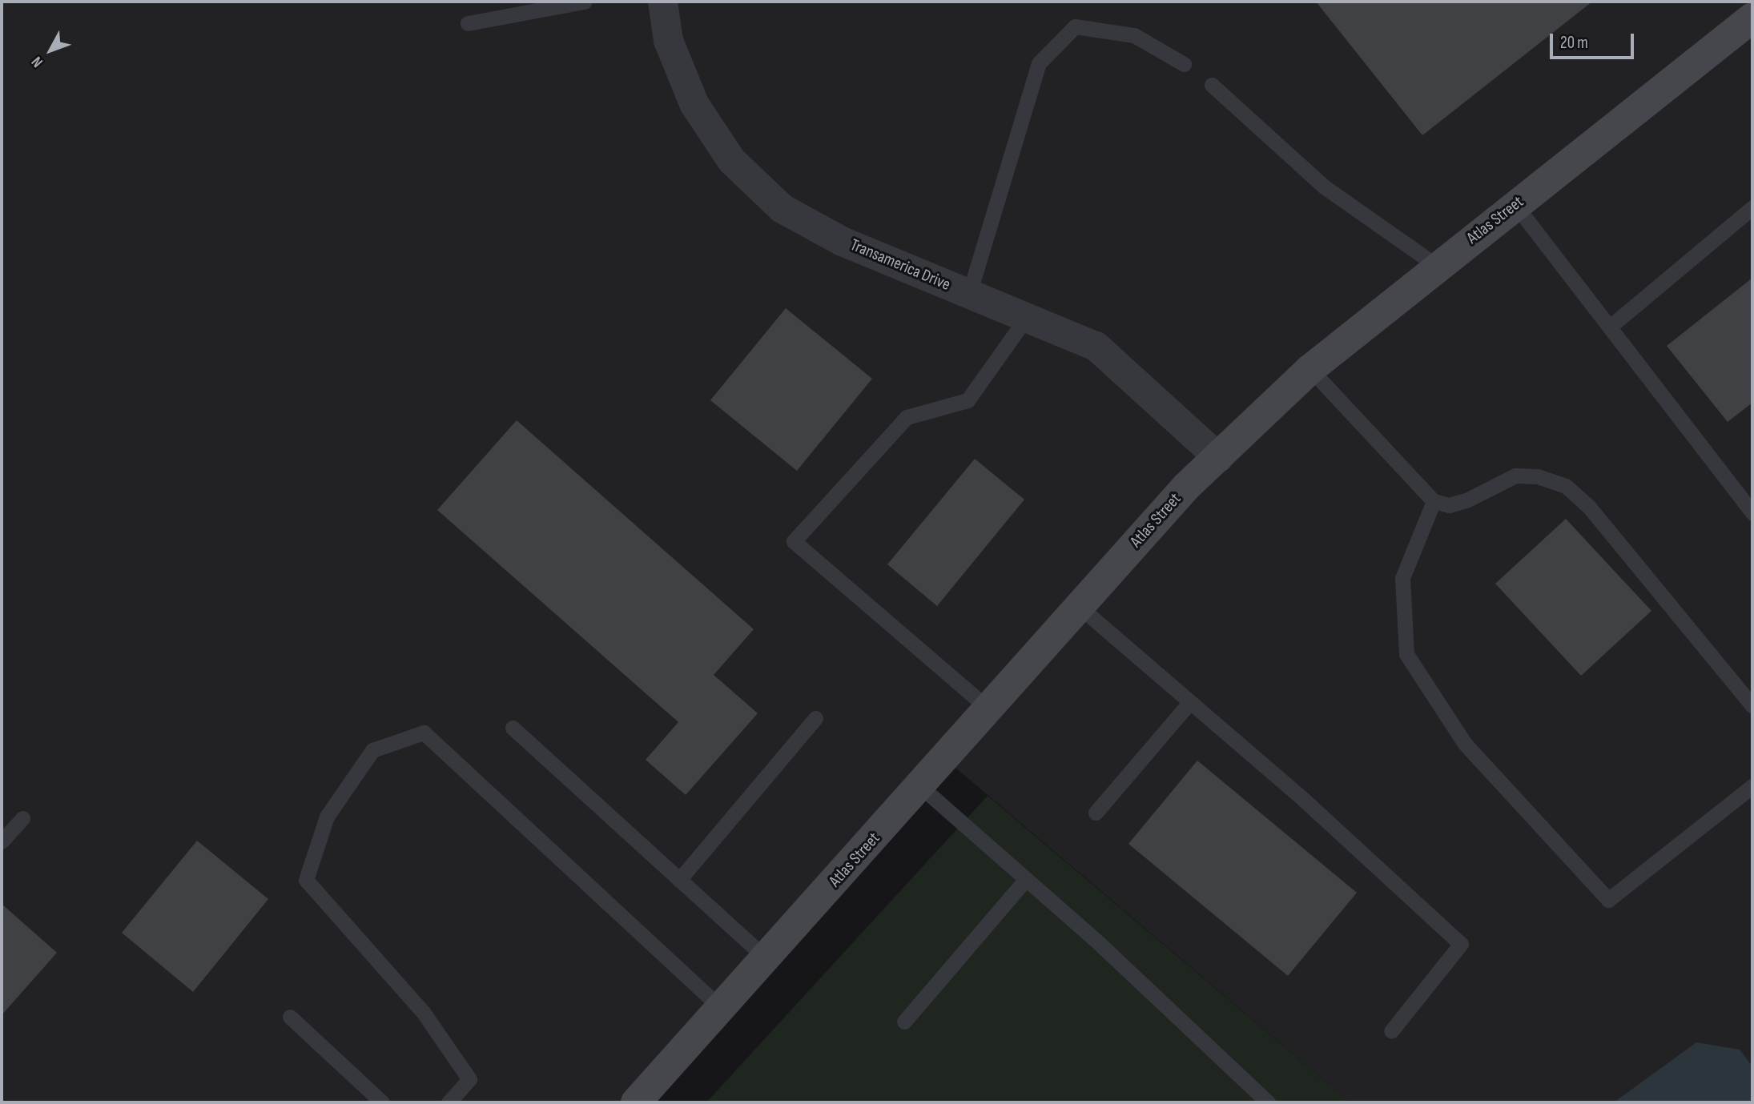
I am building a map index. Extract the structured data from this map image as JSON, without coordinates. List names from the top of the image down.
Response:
{
  "streets": {
    "street": ["Atlas Street", "Transamerica Drive"]
  },
  "crossings": [
    ["Atlas Street", "Transamerica Drive"]
  ],
  "scale_bar": "20 m",
  "north": "bottom left"
}
